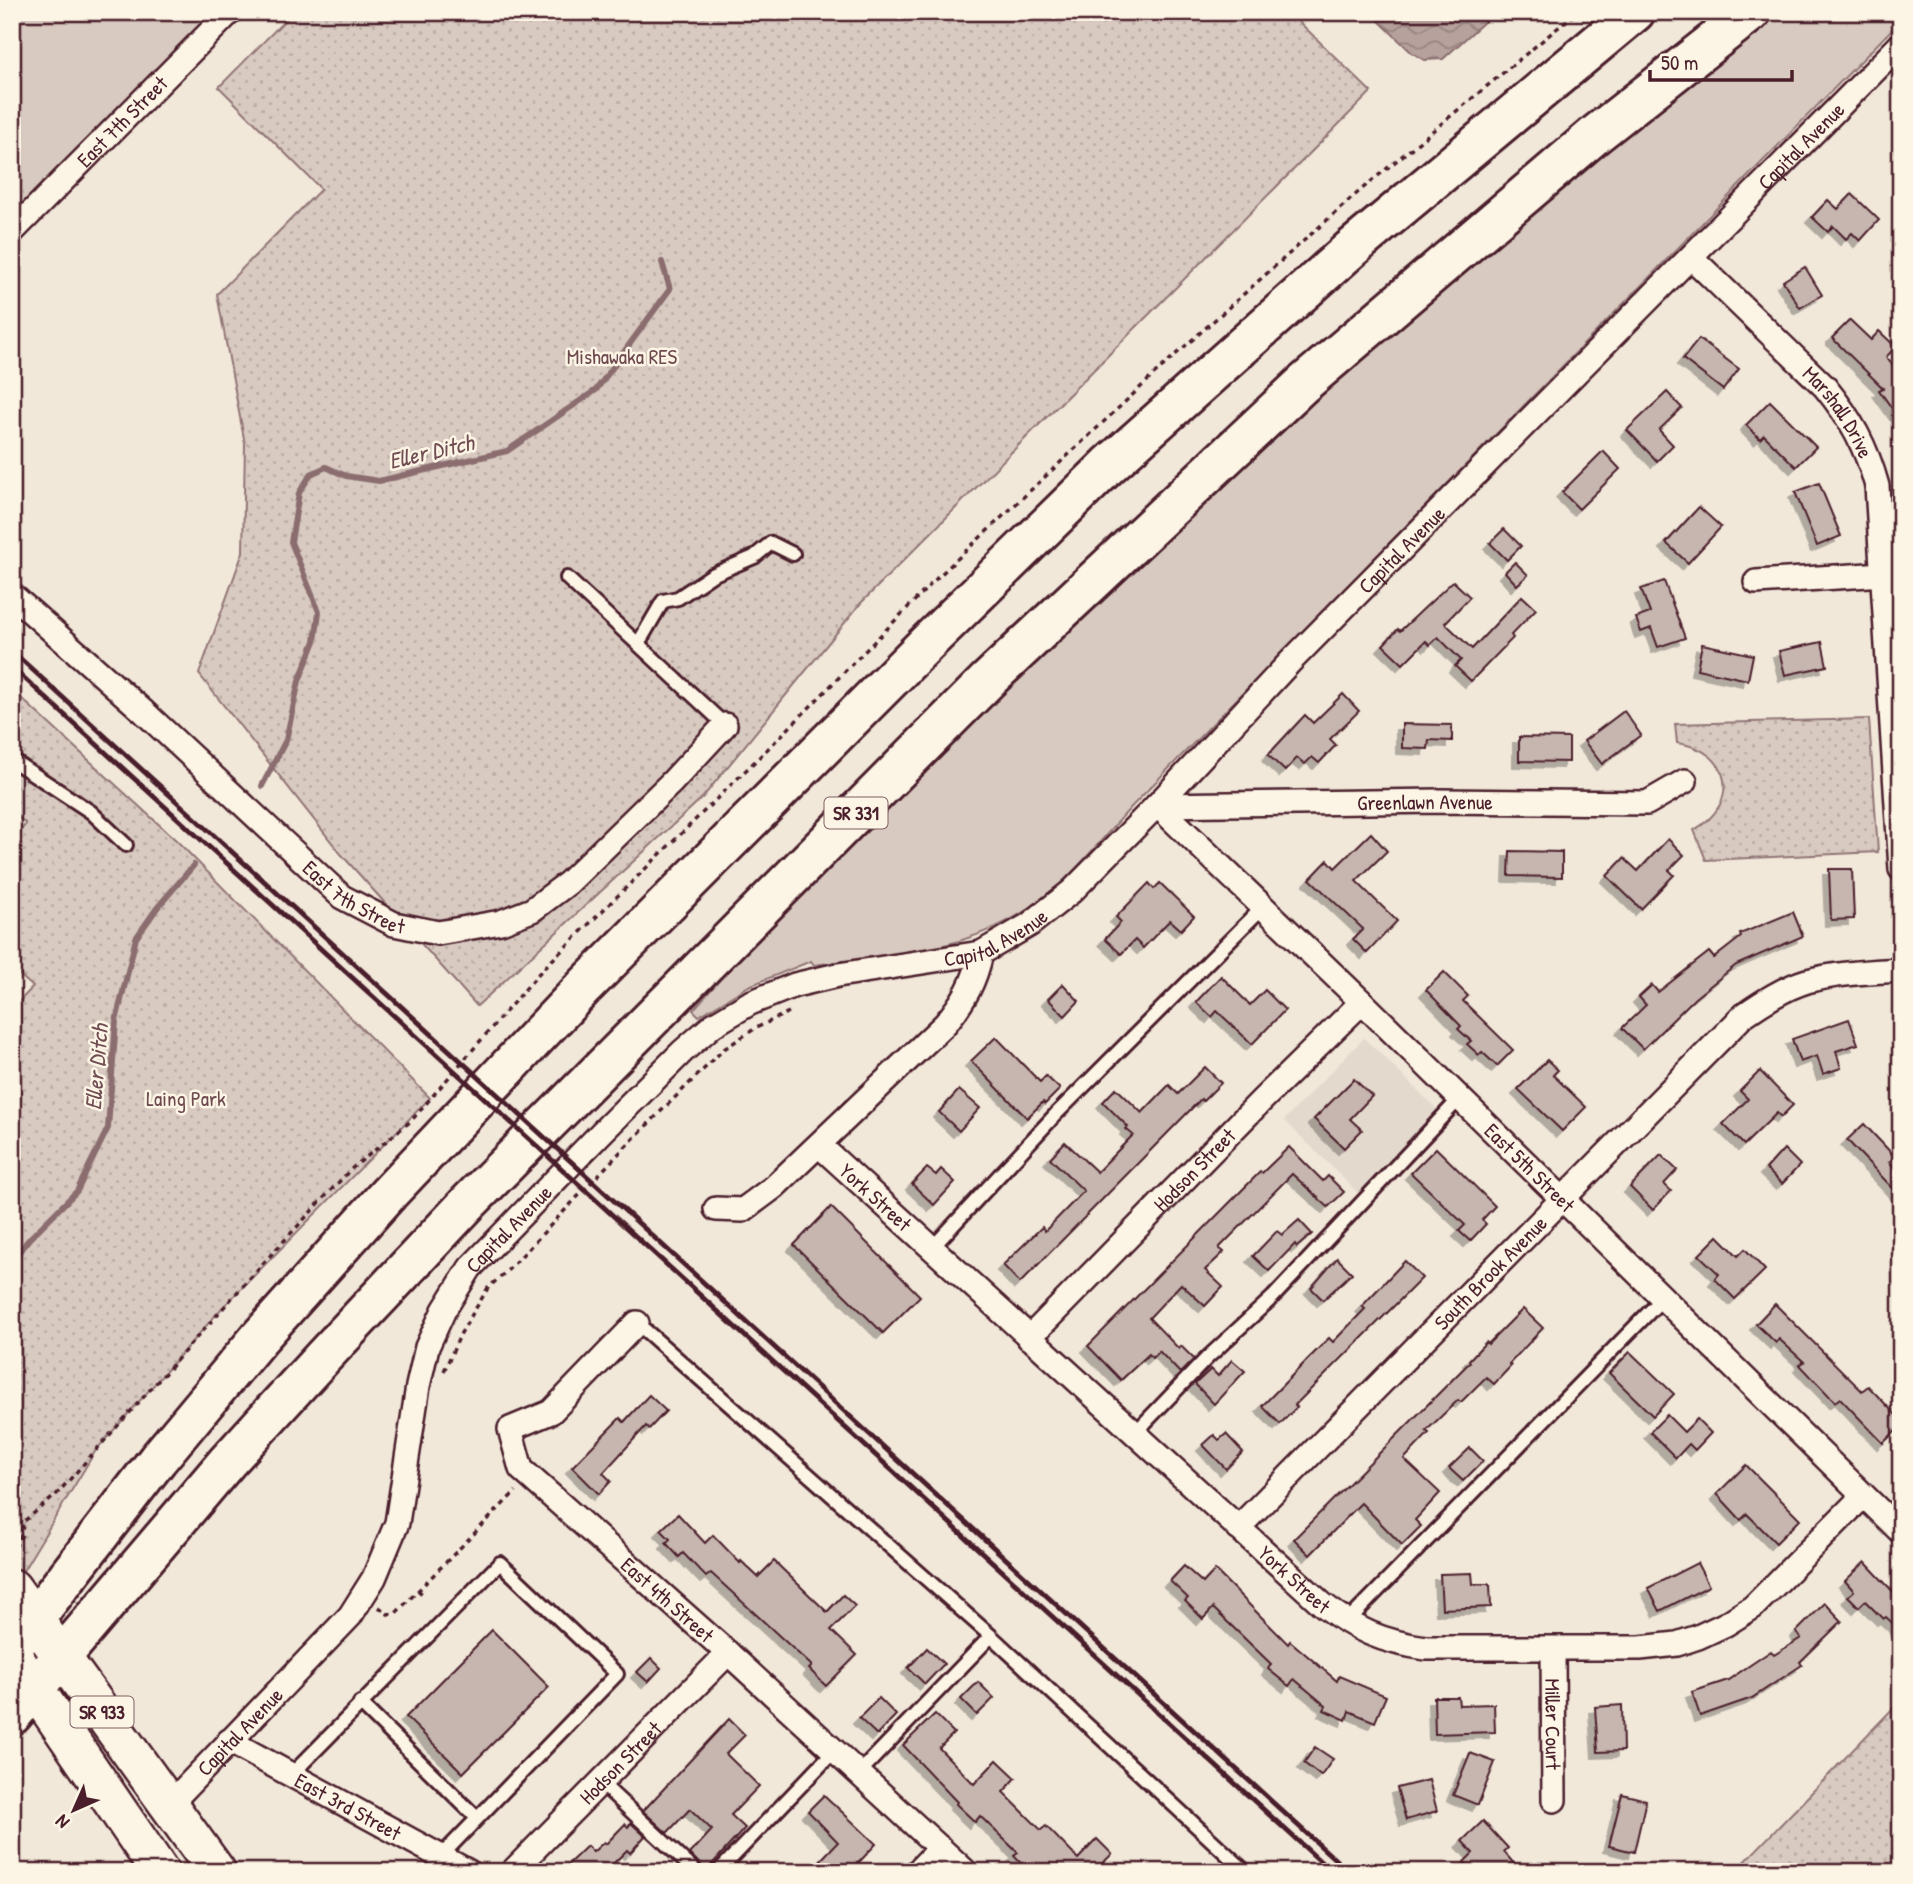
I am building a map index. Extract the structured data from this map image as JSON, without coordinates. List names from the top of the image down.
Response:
{
  "streets": {
    "highway": ["SR 331"],
    "main road": ["SR 933"],
    "street": [
      "East 7th Street",
      "Capital Avenue",
      "Marshall Drive",
      "Greenlawn Avenue",
      "East 5th Street",
      "Hodson Street",
      "York Street",
      "South Brook Avenue",
      "East 4th Street",
      "Miller Court",
      "East 3rd Street"
    ]
  },
  "crossings": [
    ["Capital Avenue", "Marshall Drive"],
    ["Capital Avenue", "Greenlawn Avenue"],
    ["Capital Avenue", "East 5th Street"],
    ["Capital Avenue", "SR 933"],
    ["Capital Avenue", "East 3rd Street"],
    ["Greenlawn Avenue", "East 5th Street"],
    ["SR 331", "SR 933"],
    ["East 5th Street", "Hodson Street"],
    ["East 5th Street", "York Street"],
    ["East 5th Street", "South Brook Avenue"],
    ["Hodson Street", "York Street"],
    ["Hodson Street", "East 4th Street"],
    ["York Street", "South Brook Avenue"],
    ["York Street", "Miller Court"]
  ],
  "water": ["Eller Ditch"],
  "parks": ["Mishawaka RES", "Laing Park"],
  "scale_bar": "50 m",
  "north": "bottom left"
}
